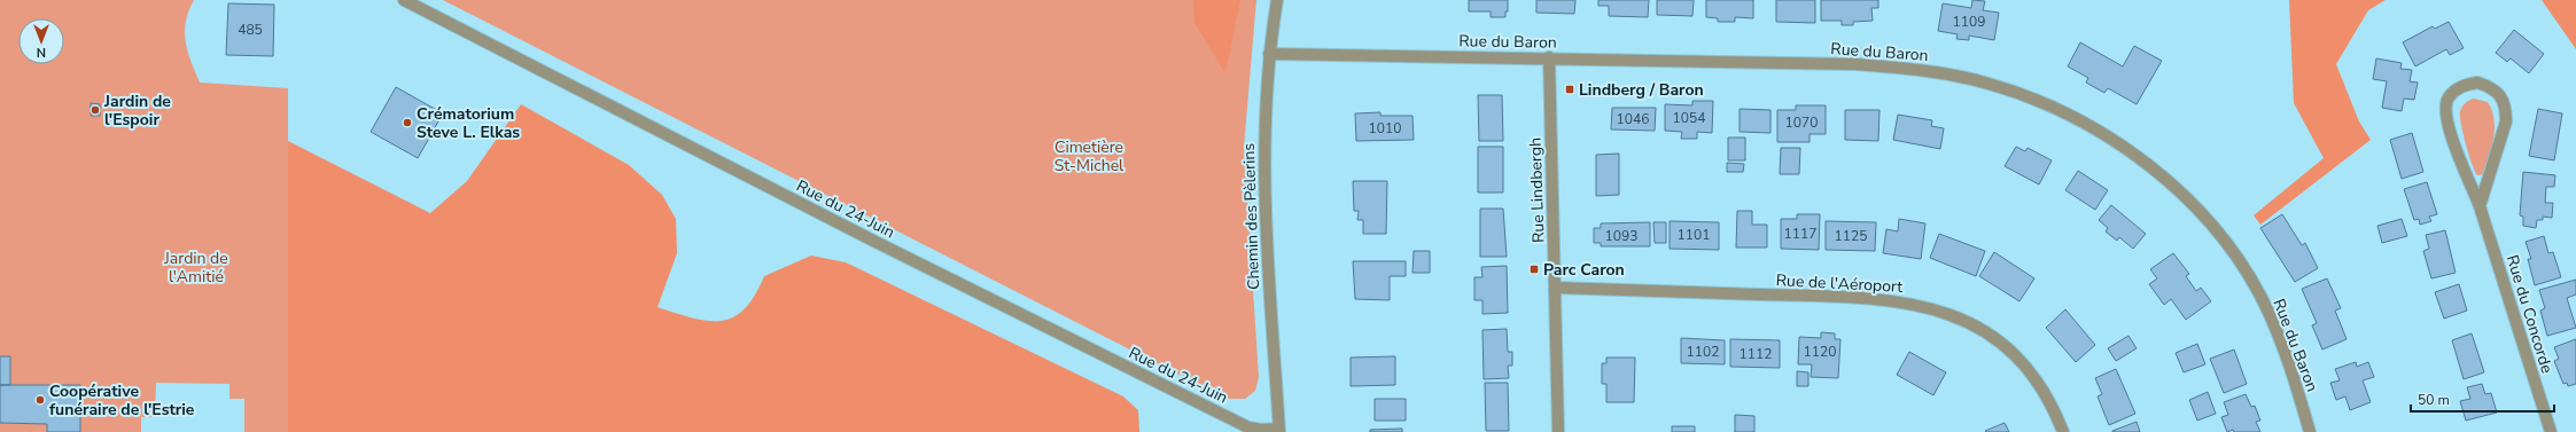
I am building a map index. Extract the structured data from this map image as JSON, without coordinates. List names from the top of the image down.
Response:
{
  "streets": {
    "street": [
      "Rue du Baron",
      "Rue Lindbergh",
      "Rue du 24-Juin",
      "Chemin des Pèlerins",
      "Rue de l'Aéroport",
      "Rue du Concorde"
    ]
  },
  "crossings": [
    ["Rue du Baron", "Rue Lindbergh"],
    ["Rue du Baron", "Chemin des Pèlerins"],
    ["Rue Lindbergh", "Rue de l'Aéroport"],
    ["Rue du 24-Juin", "Chemin des Pèlerins"]
  ],
  "parks": ["Cimetière St-Michel", "Jardin de l'Amitié"],
  "places": {
    "transit": ["Lindberg / Baron", "Parc Caron"],
    "other": ["Jardin de l'Espoir", "Crématorium Steve L. Elkas", "Coopérative funéraire de l'Estrie"]
  },
  "house_numbers": [
    "1109",
    "485",
    "1054",
    "1046",
    "1070",
    "1010",
    "1117",
    "1101",
    "1093",
    "1125",
    "1102",
    "1120",
    "1112"
  ],
  "scale_bar": "50 m",
  "north": "bottom"
}
